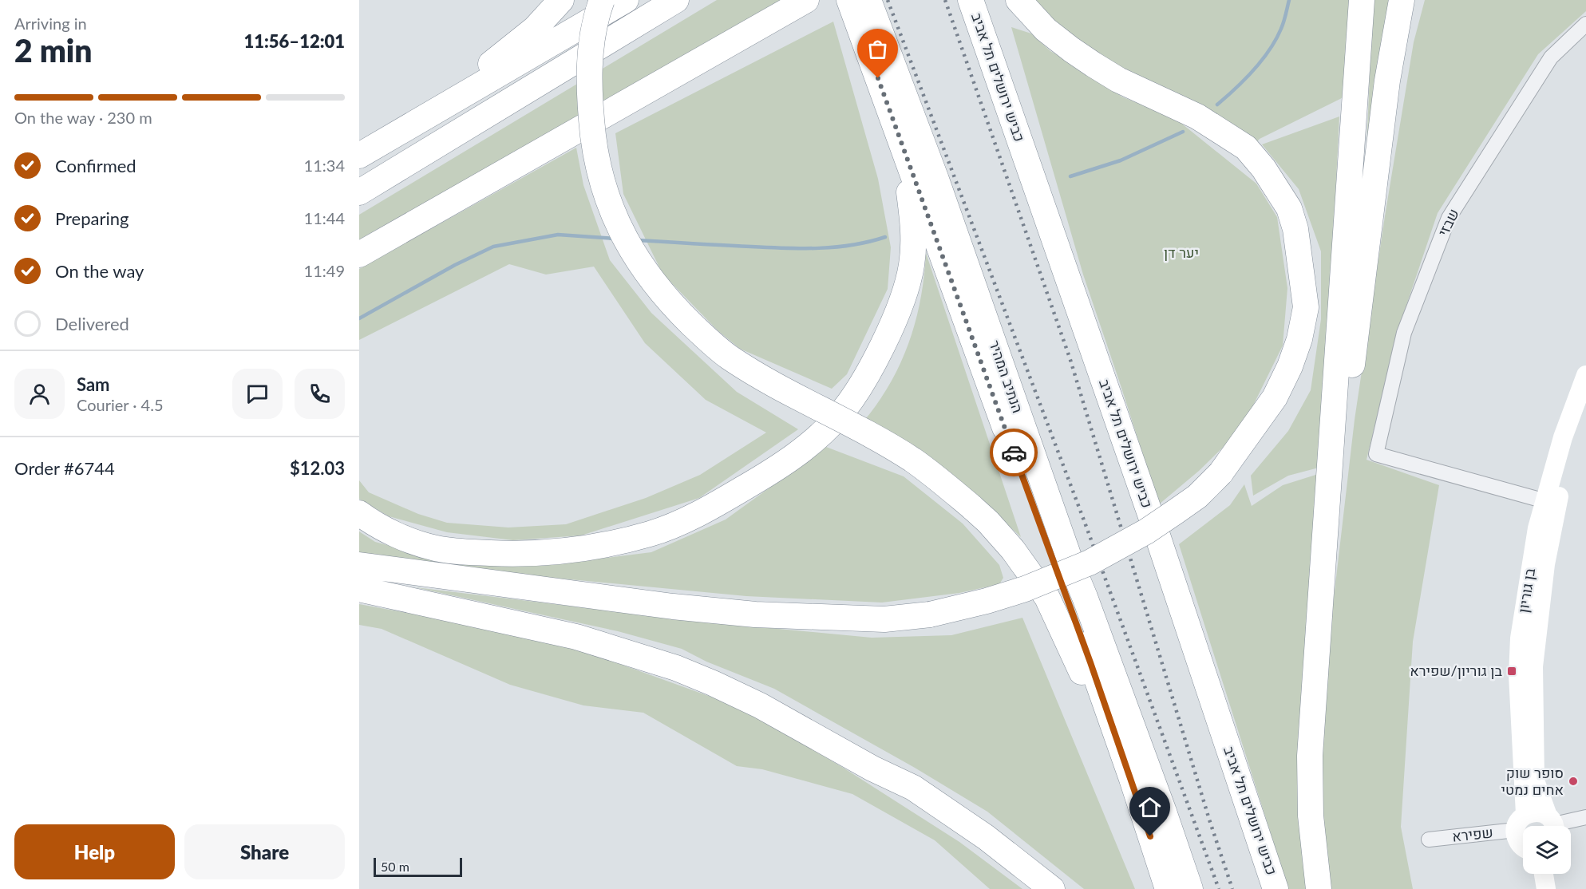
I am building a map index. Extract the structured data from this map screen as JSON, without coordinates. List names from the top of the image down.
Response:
{
  "streets": {
    "highway": ["כביש ירושלים תל אביב", "הנתיב המהיר"],
    "street": ["שבזי", "בן גוריון", "שפירא"]
  },
  "crossings": [
    ["שבזי", "בן גוריון"],
    ["בן גוריון", "שפירא"]
  ],
  "parks": ["יער דן"],
  "places": {
    "transit": ["בן גוריון/שפירא"],
    "other": ["סופר שוק אחים נמטי"]
  },
  "scale_bar": "50 m",
  "page": {
    "heading": ["2 min", "Arriving in", "11:56–12:01"],
    "panel": [
      "Sam",
      "Courier · 4.5",
      "Order #6744",
      "$12.03"
    ],
    "bar": "On the way · 230 m",
    "list": [
      ["Confirmed", "11:34"],
      ["Preparing", "11:44"],
      ["On the way", "11:49"],
      "Delivered"
    ],
    "buttons": ["Help", "Share"],
    "scale": "50 m"
  }
}
